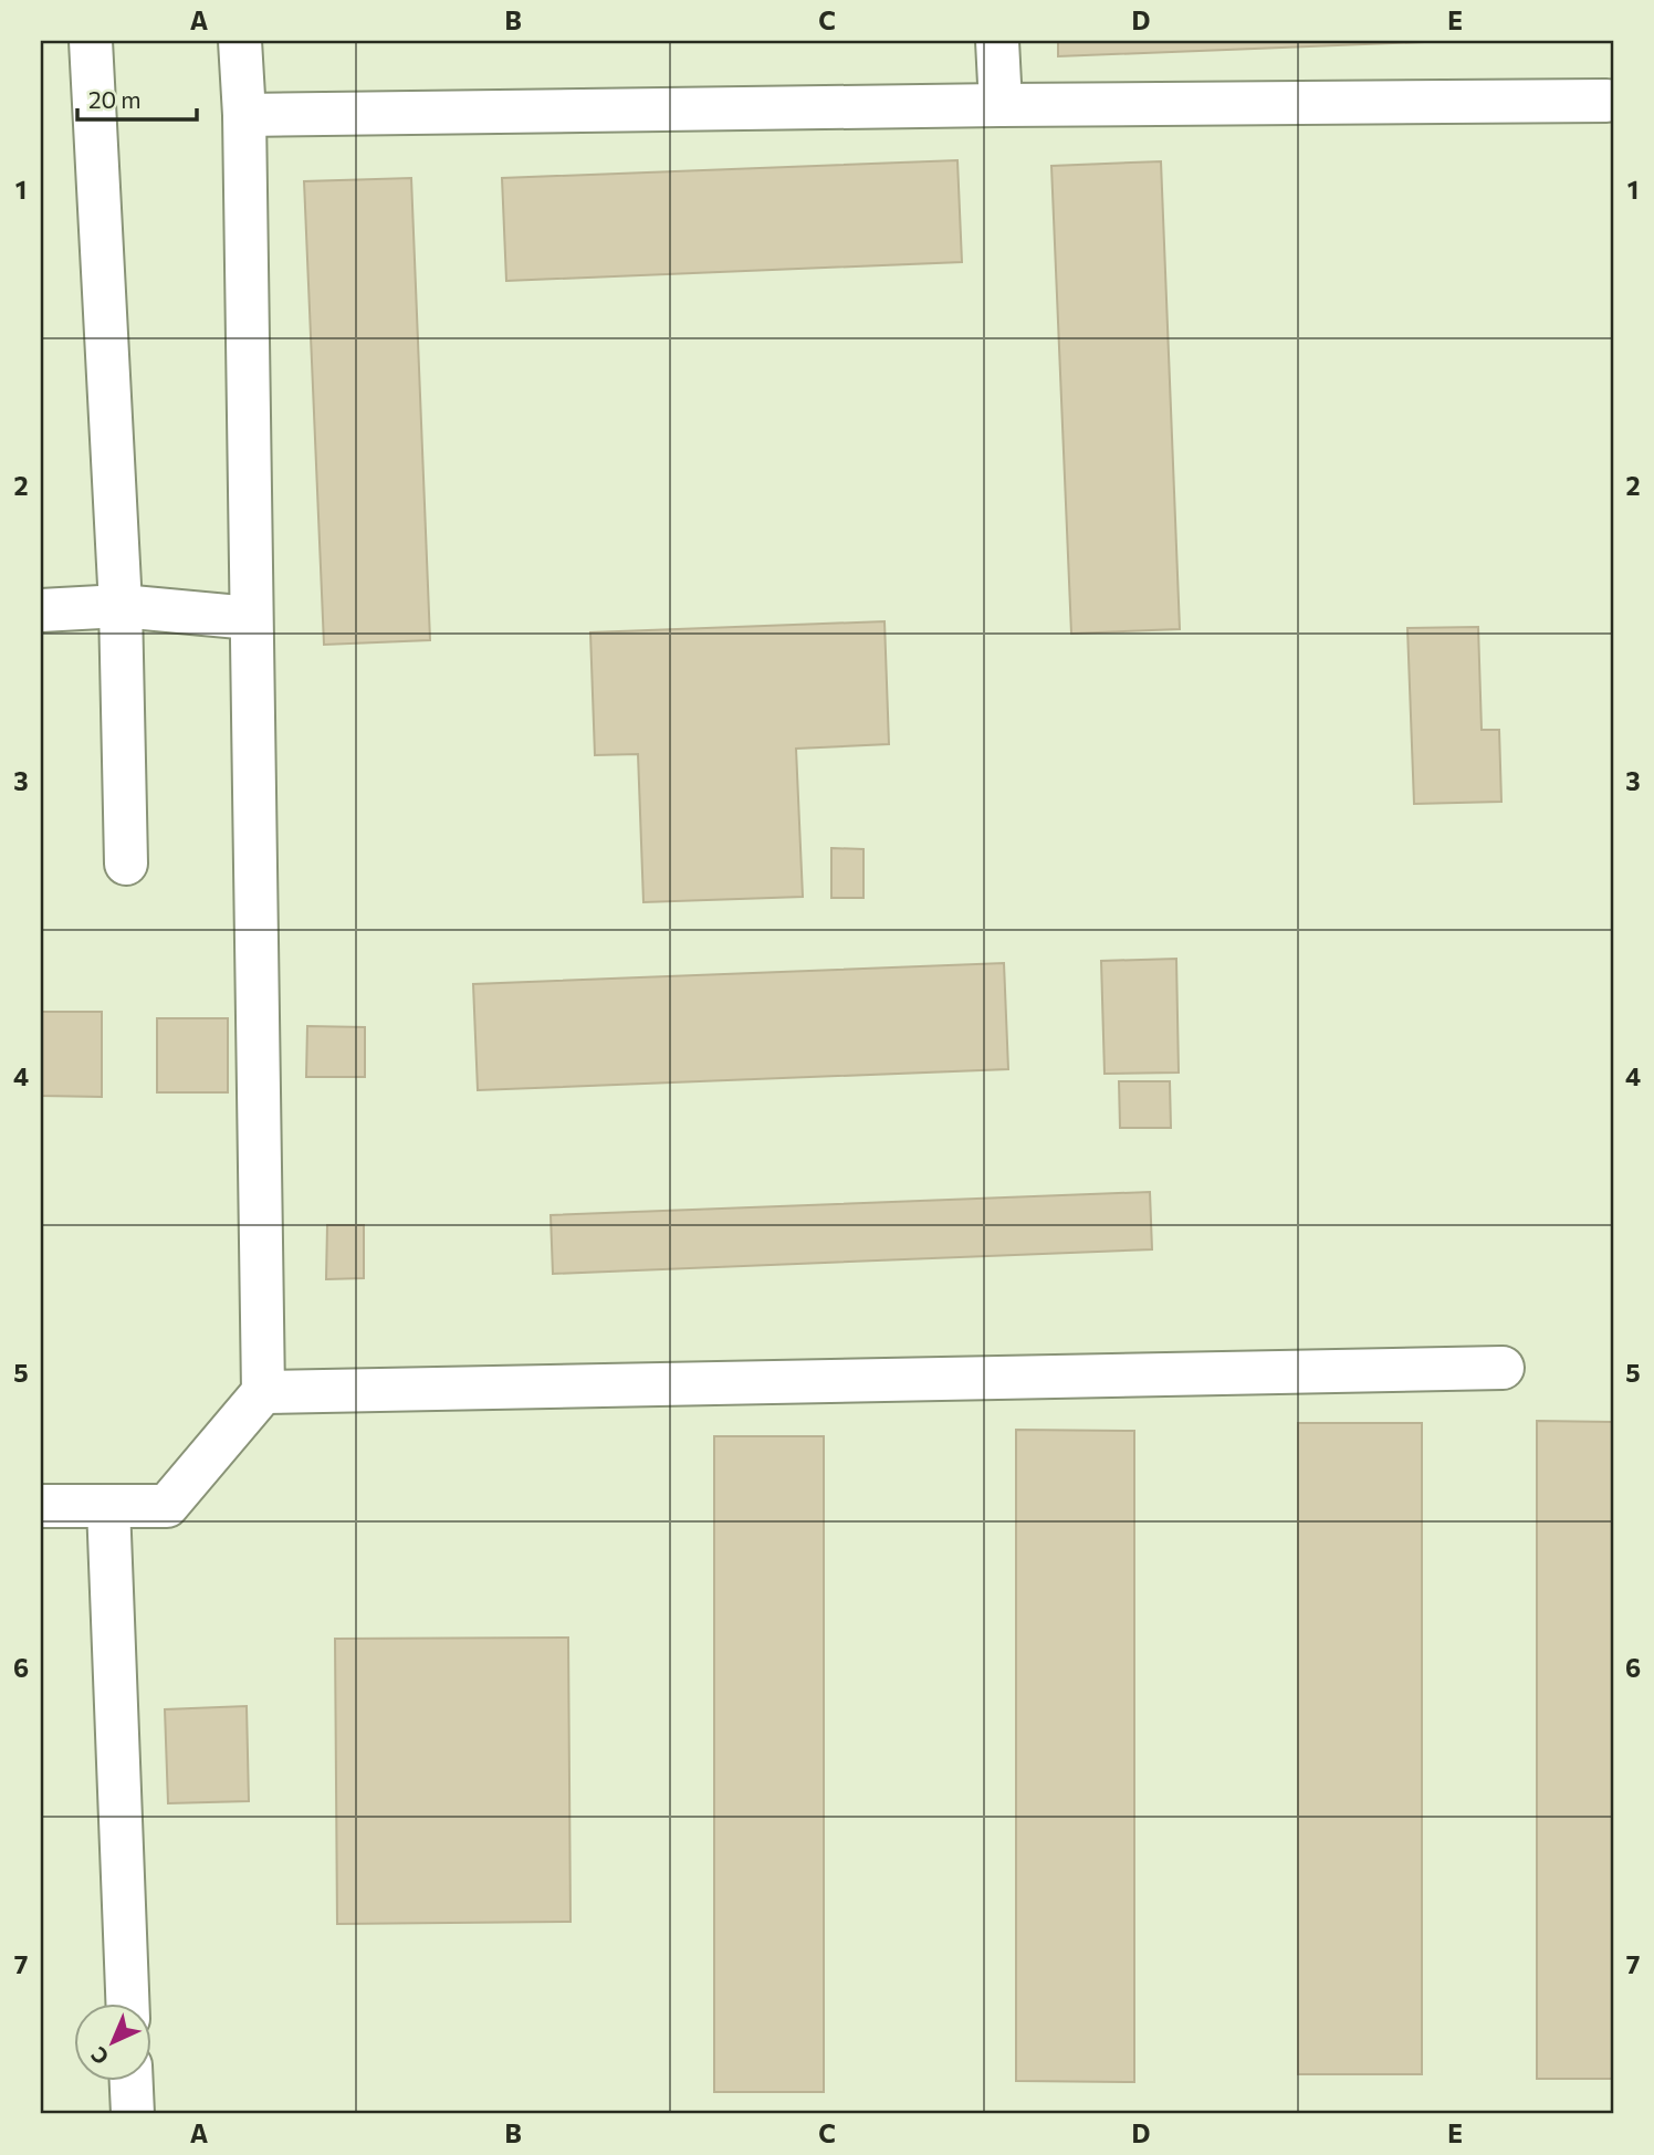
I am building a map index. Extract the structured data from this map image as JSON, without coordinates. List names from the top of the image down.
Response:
{
  "scale_bar": "20 m",
  "north": "bottom left",
  "grid": {
    "columns": [
      "A",
      "B",
      "C",
      "D",
      "E"
    ],
    "rows": [
      "1",
      "2",
      "3",
      "4",
      "5",
      "6",
      "7"
    ]
  }
}
